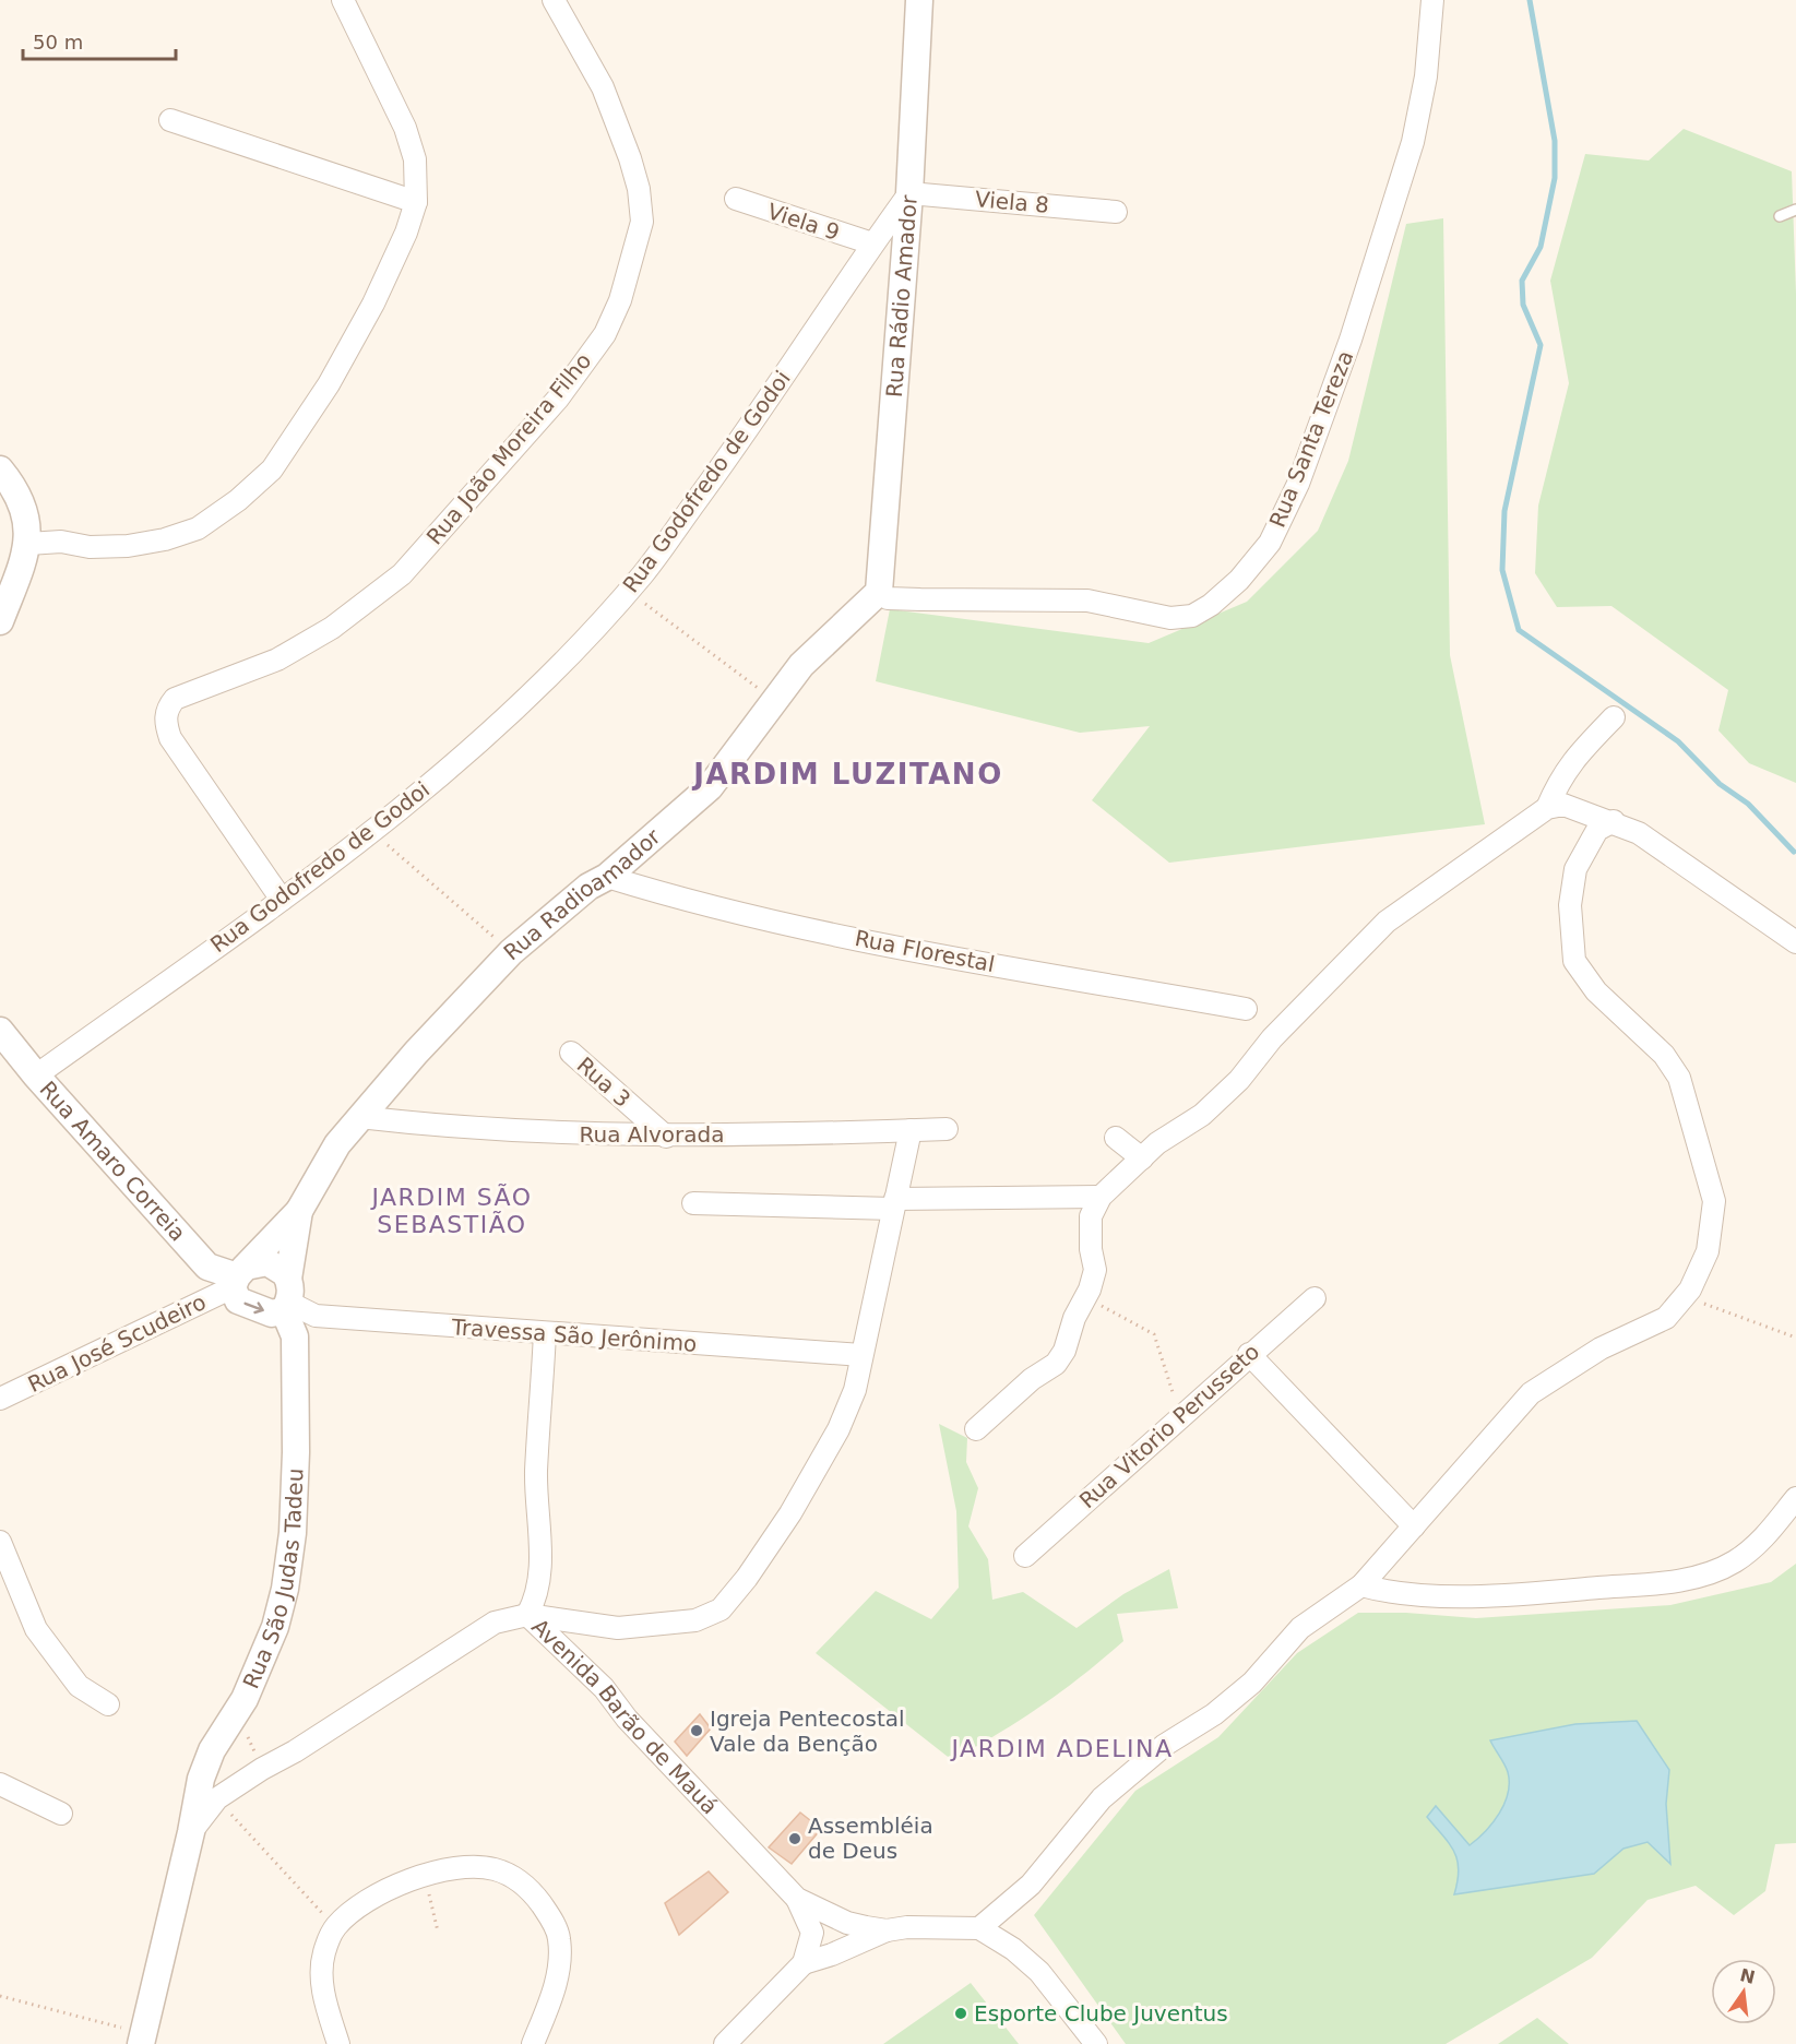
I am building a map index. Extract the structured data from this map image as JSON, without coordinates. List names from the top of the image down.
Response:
{
  "streets": {
    "street": [
      "Viela 8",
      "Viela 9",
      "Rua Rádio Amador",
      "Rua Santa Tereza",
      "Rua João Moreira Filho",
      "Rua Godofredo de Godoi",
      "Rua Radioamador",
      "Rua Florestal",
      "Rua 3",
      "Rua Alvorada",
      "Rua Amaro Correia",
      "Travessa São Jerônimo",
      "Rua José Scudeiro",
      "Rua Vitorio Perusseto",
      "Rua São Judas Tadeu",
      "Avenida Barão de Mauá"
    ]
  },
  "crossings": [
    ["Viela 8", "Rua Rádio Amador"],
    ["Viela 8", "Rua Godofredo de Godoi"],
    ["Viela 9", "Rua Godofredo de Godoi"],
    ["Rua Rádio Amador", "Rua Santa Tereza"],
    ["Rua Rádio Amador", "Rua Godofredo de Godoi"],
    ["Rua Rádio Amador", "Rua Radioamador"],
    ["Rua Santa Tereza", "Rua Radioamador"],
    ["Rua João Moreira Filho", "Rua Godofredo de Godoi"],
    ["Rua Godofredo de Godoi", "Rua Amaro Correia"],
    ["Rua Radioamador", "Rua Florestal"],
    ["Rua Radioamador", "Rua Alvorada"],
    ["Rua Radioamador", "Rua Amaro Correia"],
    ["Rua Radioamador", "Travessa São Jerônimo"],
    ["Rua Radioamador", "Rua José Scudeiro"],
    ["Rua Radioamador", "Rua São Judas Tadeu"],
    ["Rua 3", "Rua Alvorada"],
    ["Rua Amaro Correia", "Travessa São Jerônimo"],
    ["Rua Amaro Correia", "Rua José Scudeiro"],
    ["Rua Amaro Correia", "Rua São Judas Tadeu"],
    ["Travessa São Jerônimo", "Rua José Scudeiro"],
    ["Travessa São Jerônimo", "Rua São Judas Tadeu"],
    ["Rua José Scudeiro", "Rua São Judas Tadeu"],
    ["Rua São Judas Tadeu", "Avenida Barão de Mauá"]
  ],
  "districts": ["JARDIM LUZITANO", "JARDIM SÃO SEBASTIÃO", "JARDIM ADELINA"],
  "places": ["Igreja Pentecostal Vale da Benção", "Assembléia de Deus", "Esporte Clube Juventus"],
  "scale_bar": "50 m",
  "north": "top"
}
